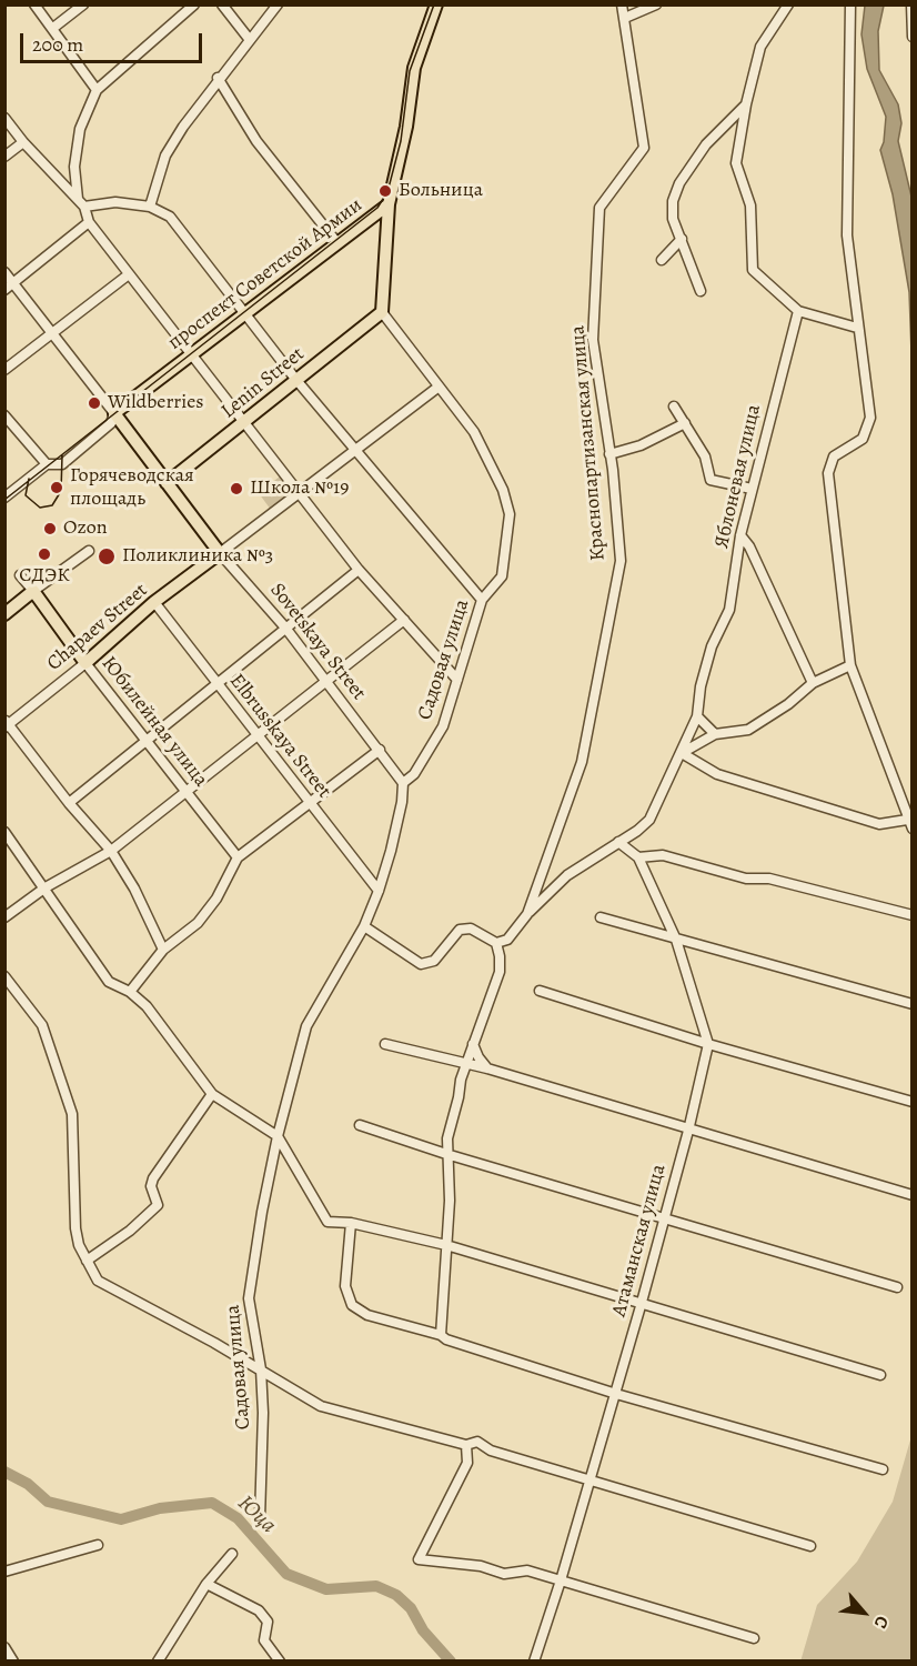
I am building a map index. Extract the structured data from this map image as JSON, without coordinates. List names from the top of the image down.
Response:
{
  "streets": {
    "main road": [
      "проспект Советской Армии",
      "Lenin Street",
      "Chapaev Street",
      "Sovetskaya Street",
      "Юбилейная улица"
    ],
    "street": [
      "Краснопартизанская улица",
      "Яблоневая улица",
      "Садовая улица",
      "Elbrusskaya Street",
      "Атаманская улица"
    ]
  },
  "crossings": [
    ["проспект Советской Армии", "Sovetskaya Street"],
    ["Lenin Street", "Sovetskaya Street"],
    ["Lenin Street", "Садовая улица"],
    ["Краснопартизанская улица", "Яблоневая улица"],
    ["Chapaev Street", "Sovetskaya Street"],
    ["Chapaev Street", "Садовая улица"],
    ["Chapaev Street", "Юбилейная улица"],
    ["Chapaev Street", "Elbrusskaya Street"],
    ["Sovetskaya Street", "Садовая улица"],
    ["Садовая улица", "Elbrusskaya Street"]
  ],
  "water": ["Юца"],
  "places": [
    "Больница",
    "Wildberries",
    "Горячеводская площадь",
    "Школа №19",
    "Ozon",
    "СДЭК",
    "Поликлиника №3"
  ],
  "scale_bar": "200 m",
  "north": "bottom right"
}
